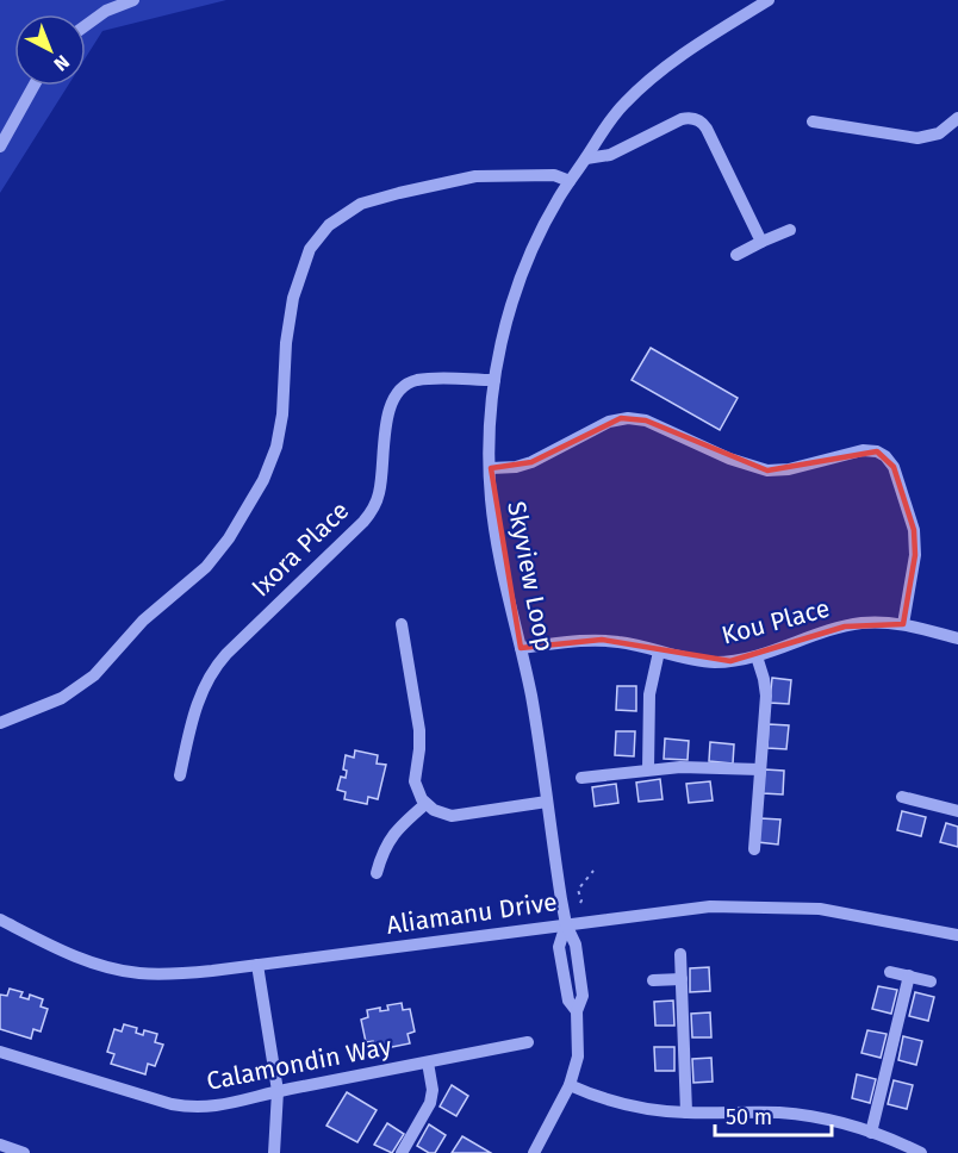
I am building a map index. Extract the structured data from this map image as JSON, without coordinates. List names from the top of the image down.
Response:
{
  "streets": {
    "street": [
      "Ixora Place",
      "Skyview Loop",
      "Kou Place",
      "Aliamanu Drive",
      "Calamondin Way"
    ]
  },
  "crossings": [
    ["Ixora Place", "Skyview Loop"],
    ["Skyview Loop", "Kou Place"],
    ["Skyview Loop", "Aliamanu Drive"]
  ],
  "scale_bar": "50 m",
  "north": "bottom right"
}
